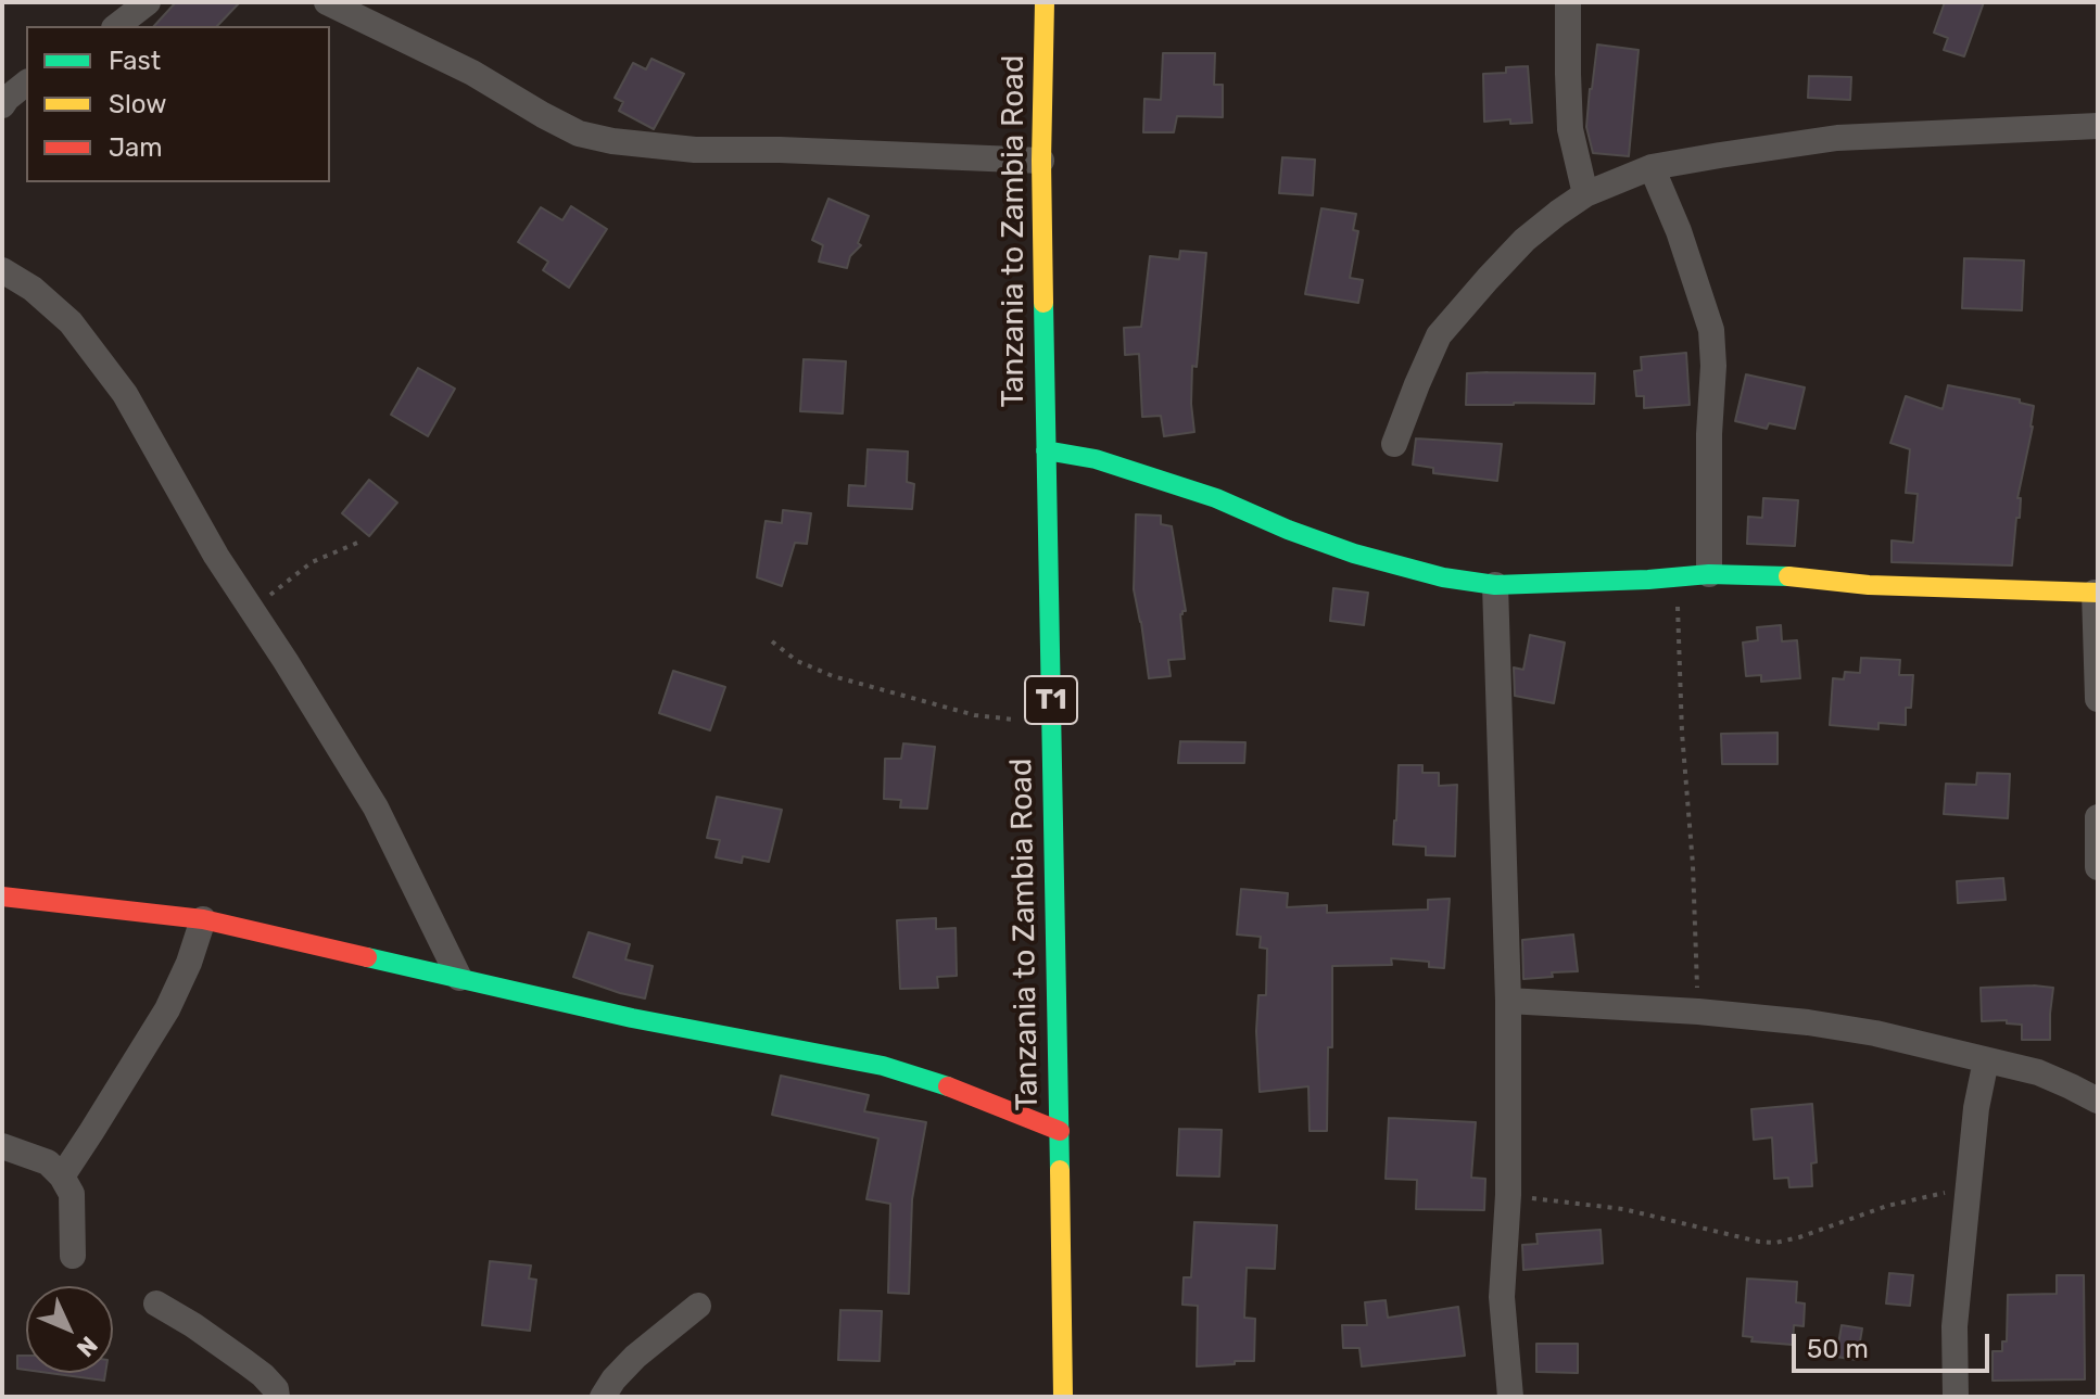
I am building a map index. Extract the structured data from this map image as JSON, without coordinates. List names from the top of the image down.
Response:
{
  "streets": {
    "main road": ["Tanzania to Zambia Road", "T1"]
  },
  "legend": ["Fast", "Slow", "Jam"],
  "scale_bar": "50 m",
  "north": "bottom right"
}
